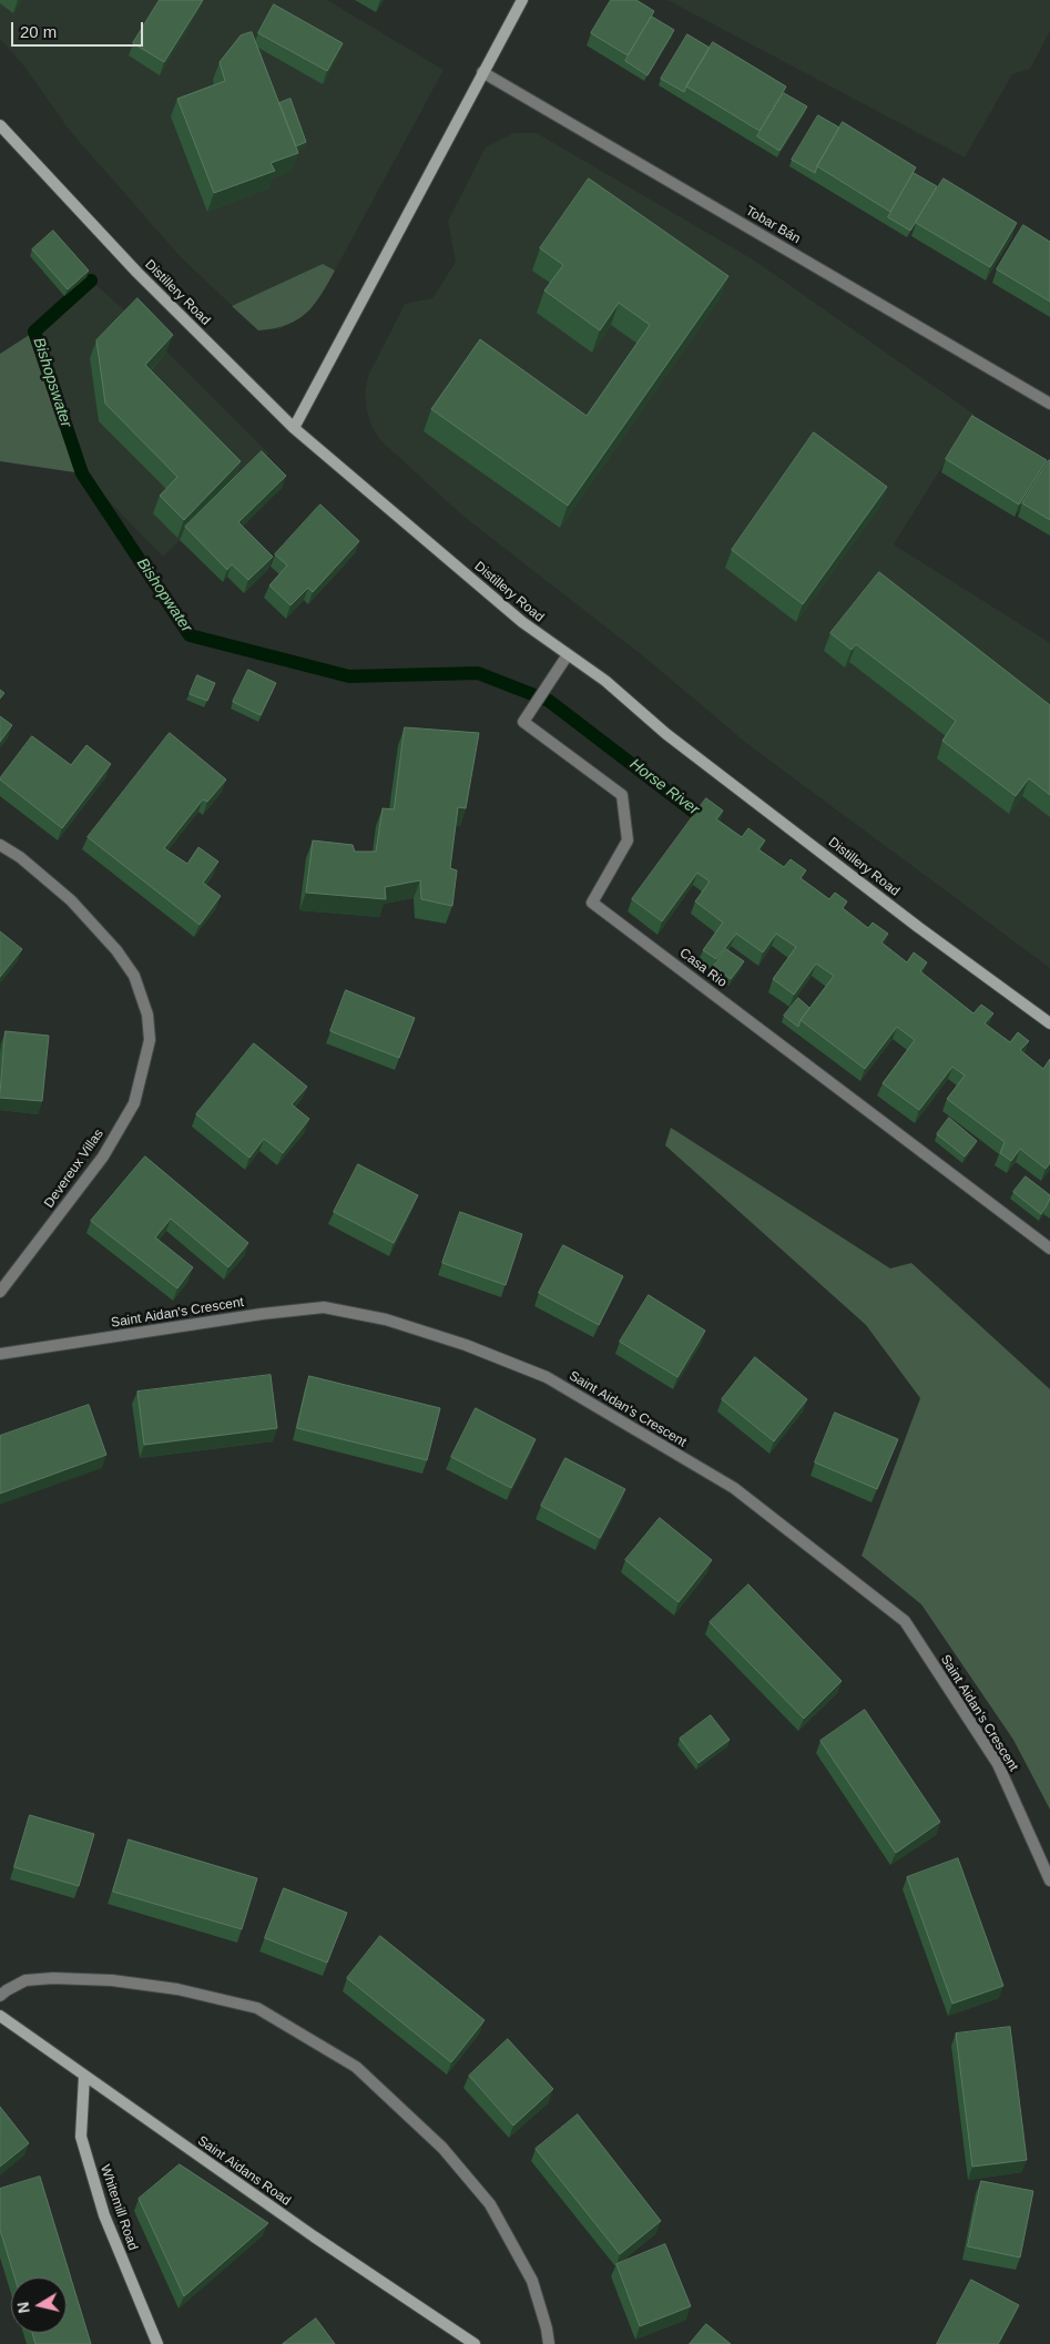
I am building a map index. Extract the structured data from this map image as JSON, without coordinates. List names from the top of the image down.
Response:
{
  "streets": {
    "main road": ["Distillery Road", "Saint Aidans Road", "Whitemill Road"],
    "street": [
      "Tobar Bán",
      "Casa Rio",
      "Devereux Villas",
      "Saint Aidan's Crescent"
    ]
  },
  "crossings": [
    ["Distillery Road", "Casa Rio"],
    ["Saint Aidans Road", "Whitemill Road"]
  ],
  "water": ["Bishopswater", "Bishopwater", "Horse River"],
  "scale_bar": "20 m",
  "north": "left"
}
